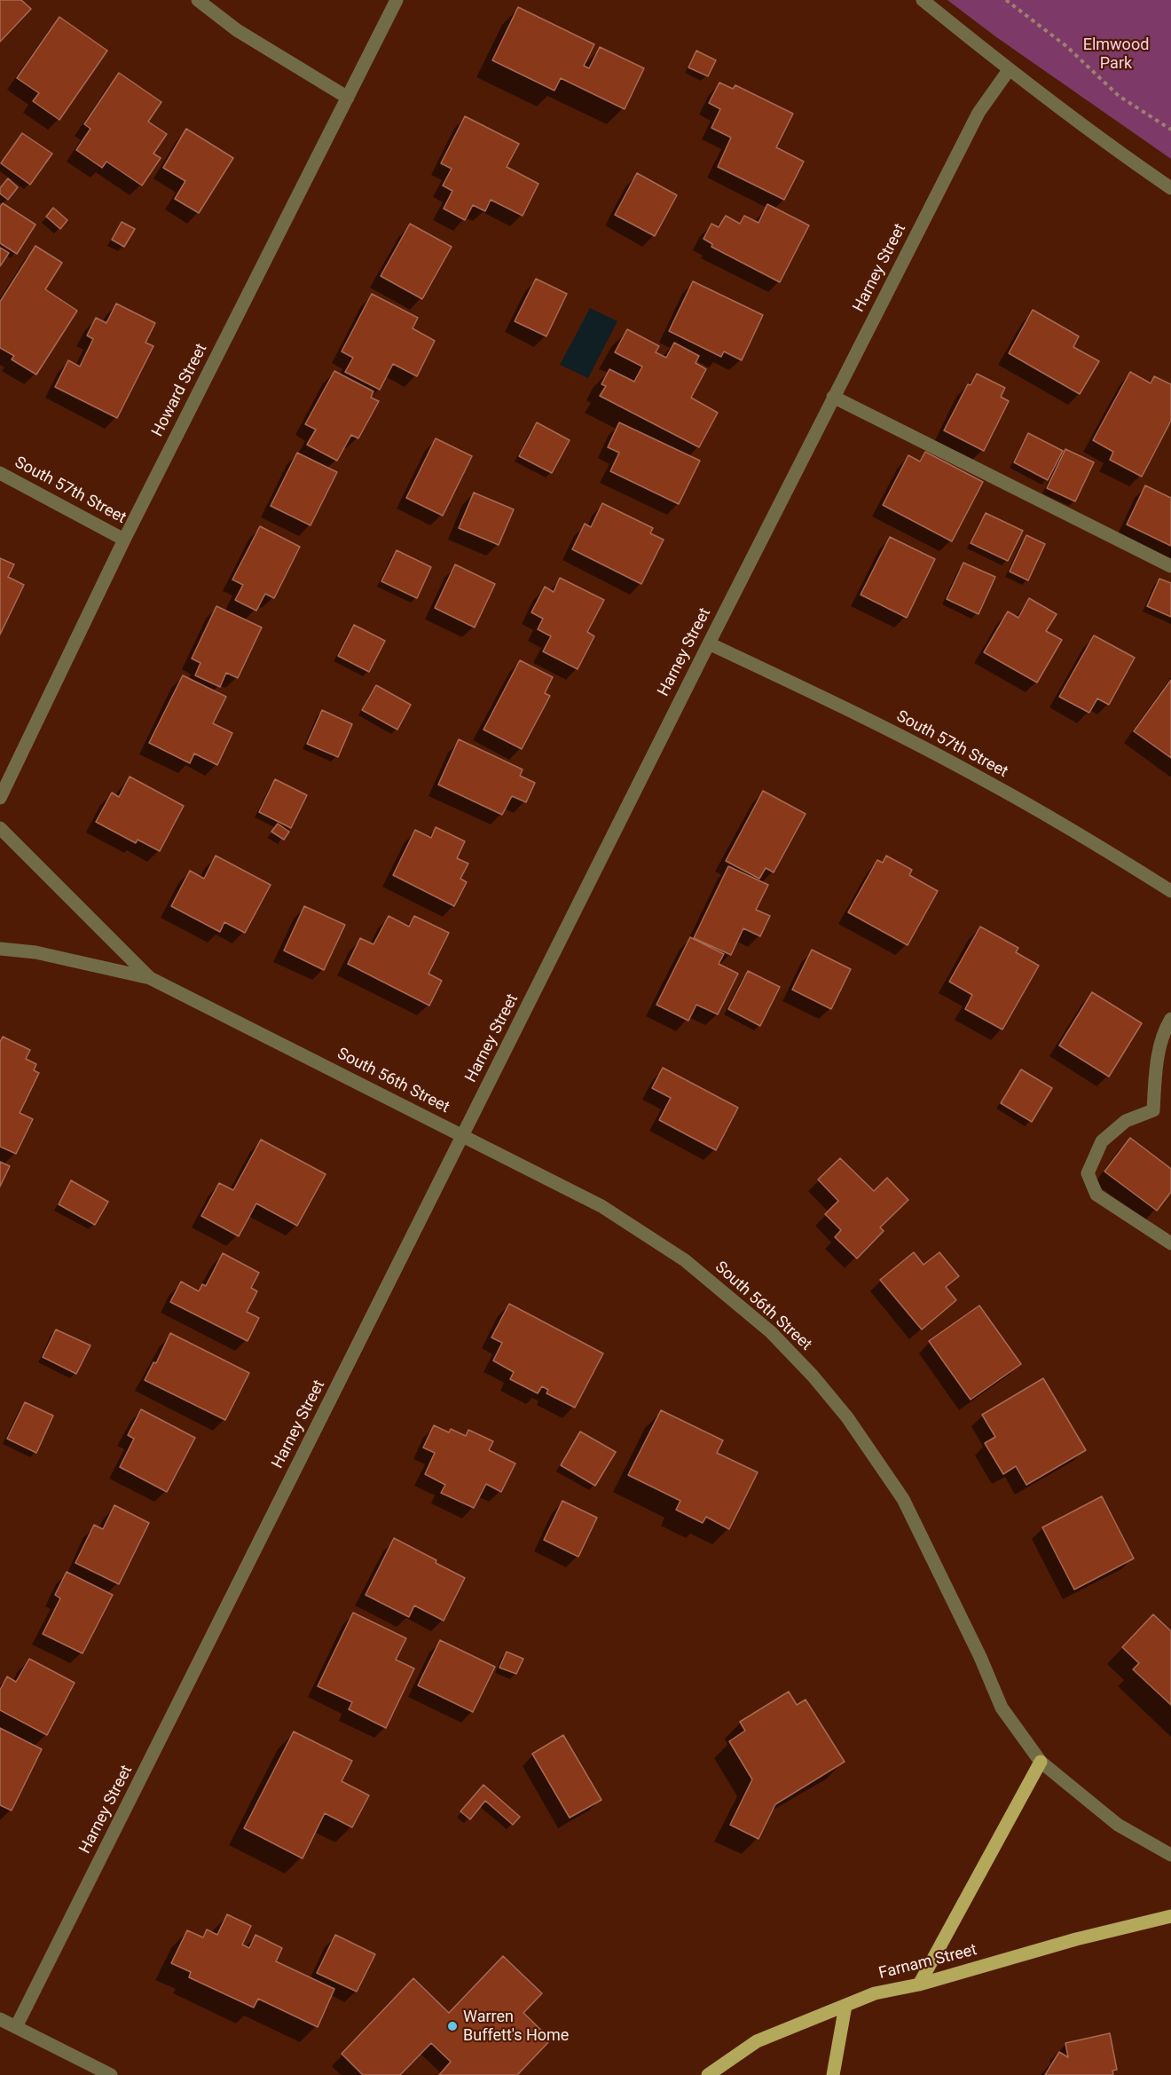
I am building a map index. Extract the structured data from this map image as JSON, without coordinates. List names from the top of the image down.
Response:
{
  "streets": {
    "main road": ["Farnam Street"],
    "street": [
      "Harney Street",
      "Howard Street",
      "South 57th Street",
      "South 56th Street"
    ]
  },
  "crossings": [
    ["Harney Street", "South 57th Street"],
    ["Harney Street", "South 56th Street"],
    ["Howard Street", "South 57th Street"]
  ],
  "parks": ["Elmwood Park"],
  "places": ["Warren Buffett's Home"]
}
